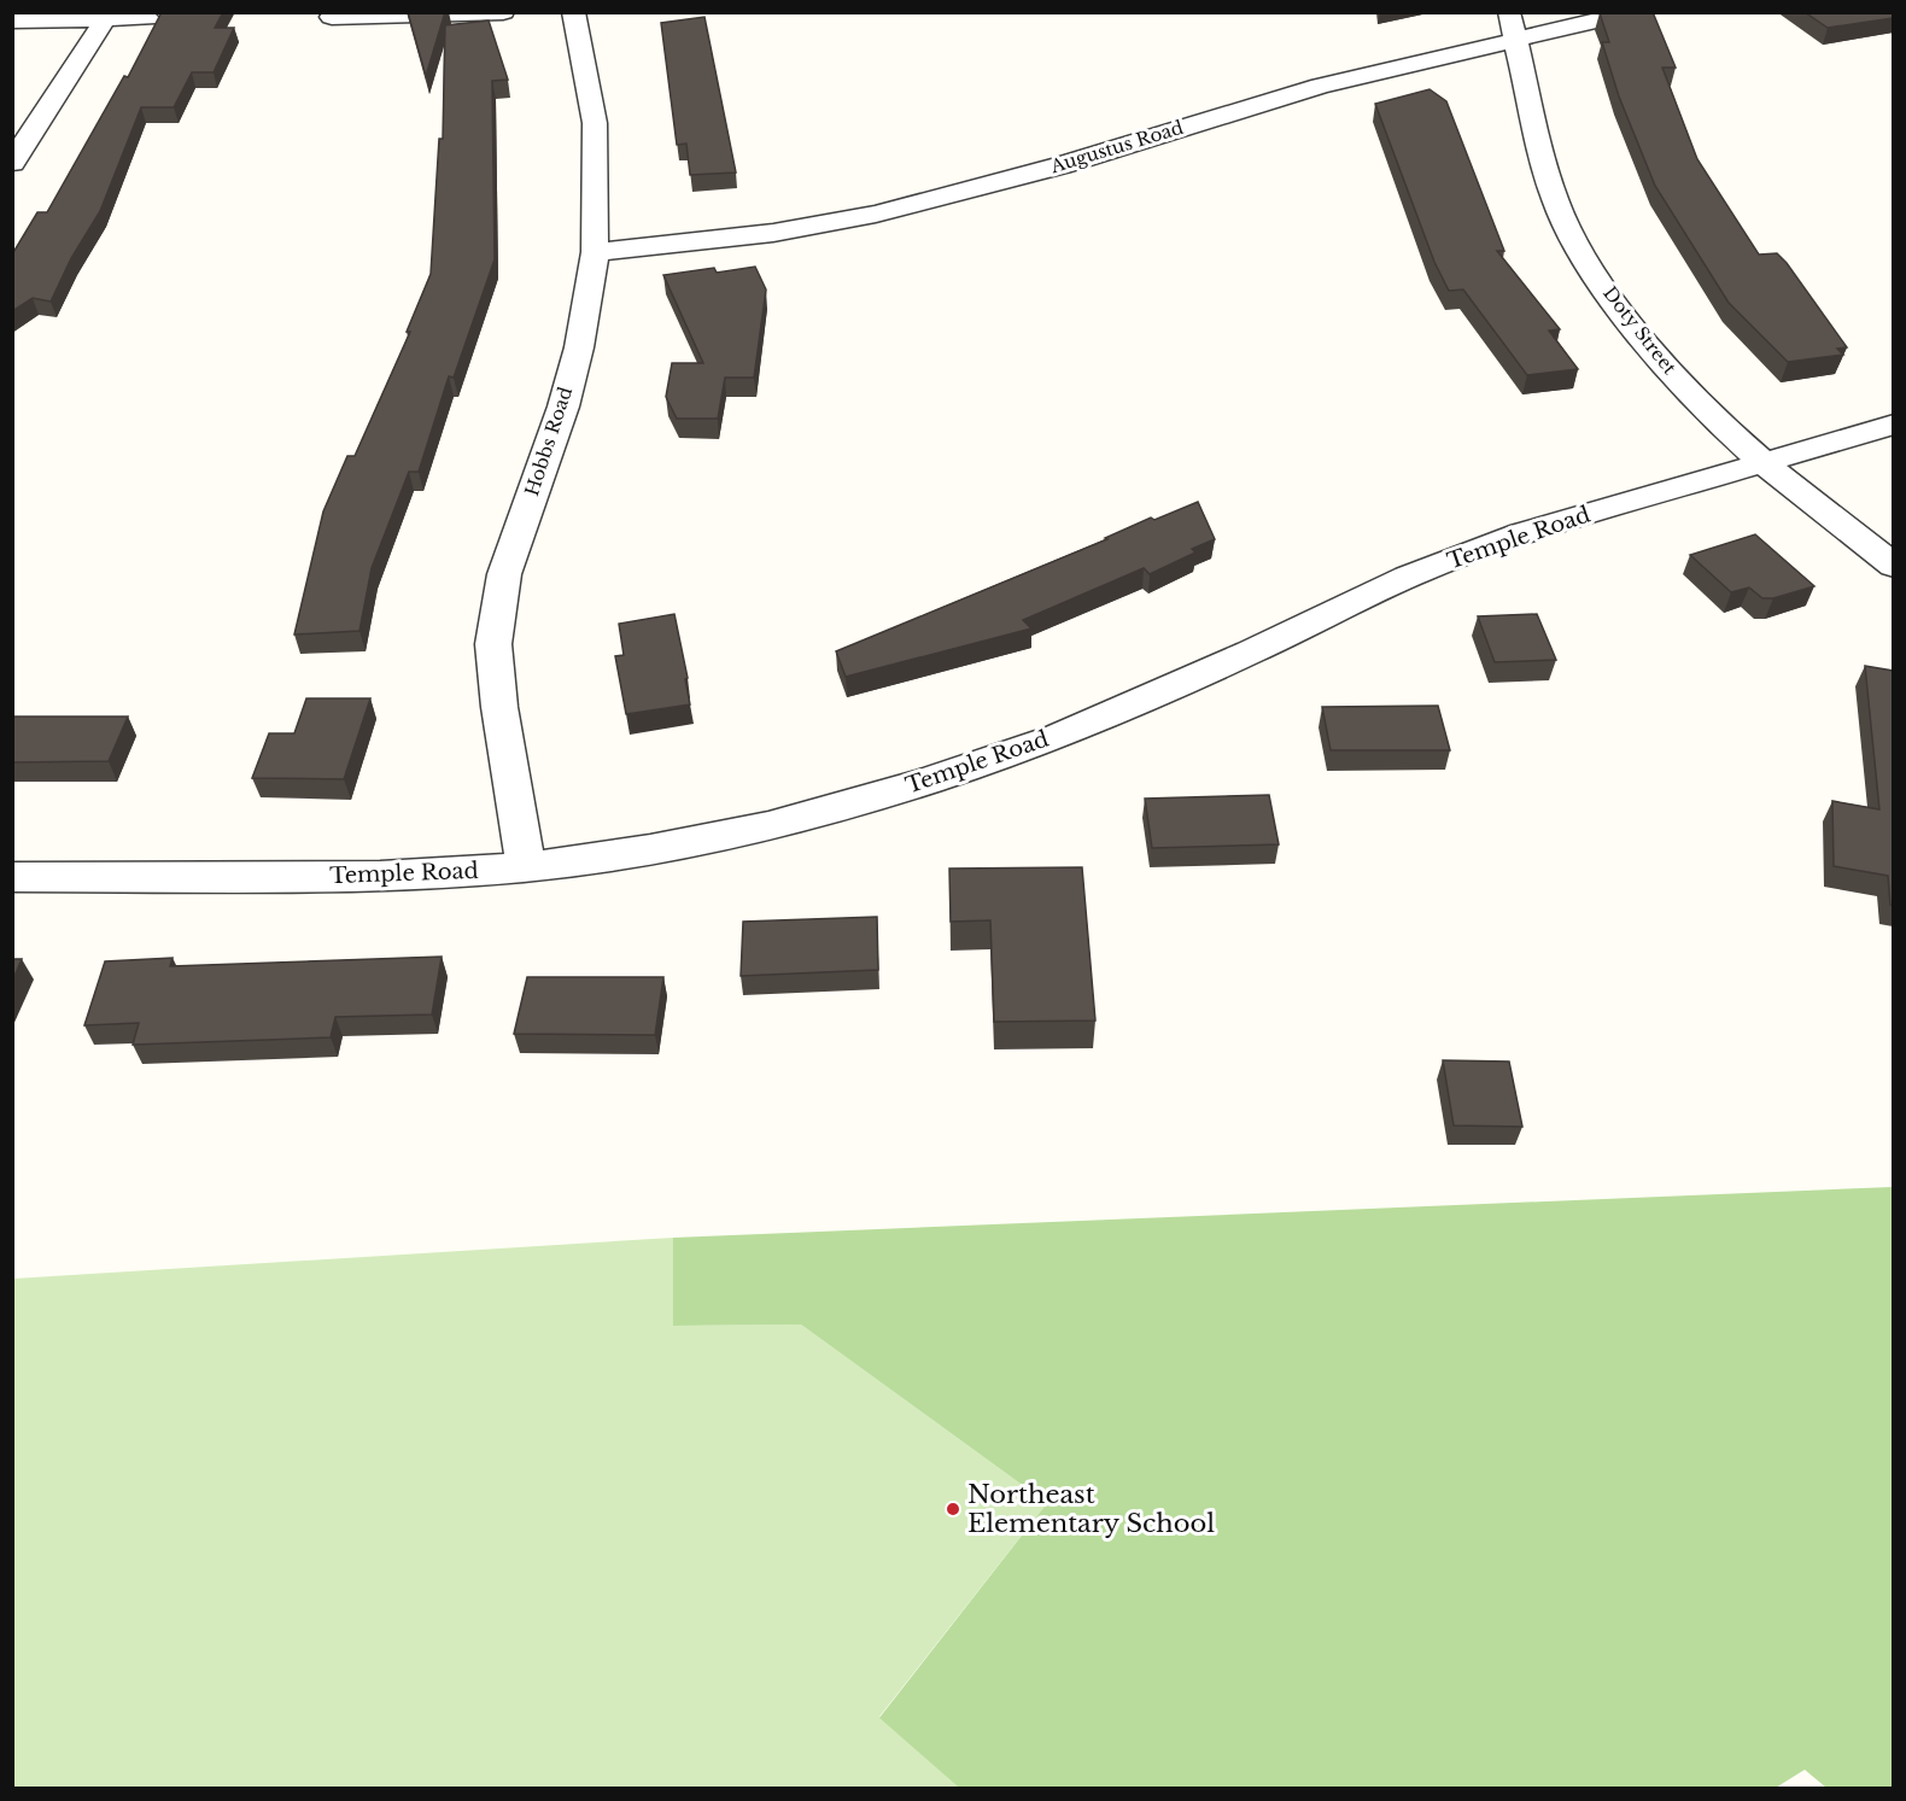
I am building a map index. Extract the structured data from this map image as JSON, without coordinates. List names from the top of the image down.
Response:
{
  "streets": {
    "street": [
      "Augustus Road",
      "Doty Street",
      "Hobbs Road",
      "Temple Road"
    ]
  },
  "crossings": [
    ["Augustus Road", "Doty Street"],
    ["Augustus Road", "Hobbs Road"],
    ["Doty Street", "Temple Road"],
    ["Hobbs Road", "Temple Road"]
  ],
  "places": ["Northeast Elementary School"]
}
